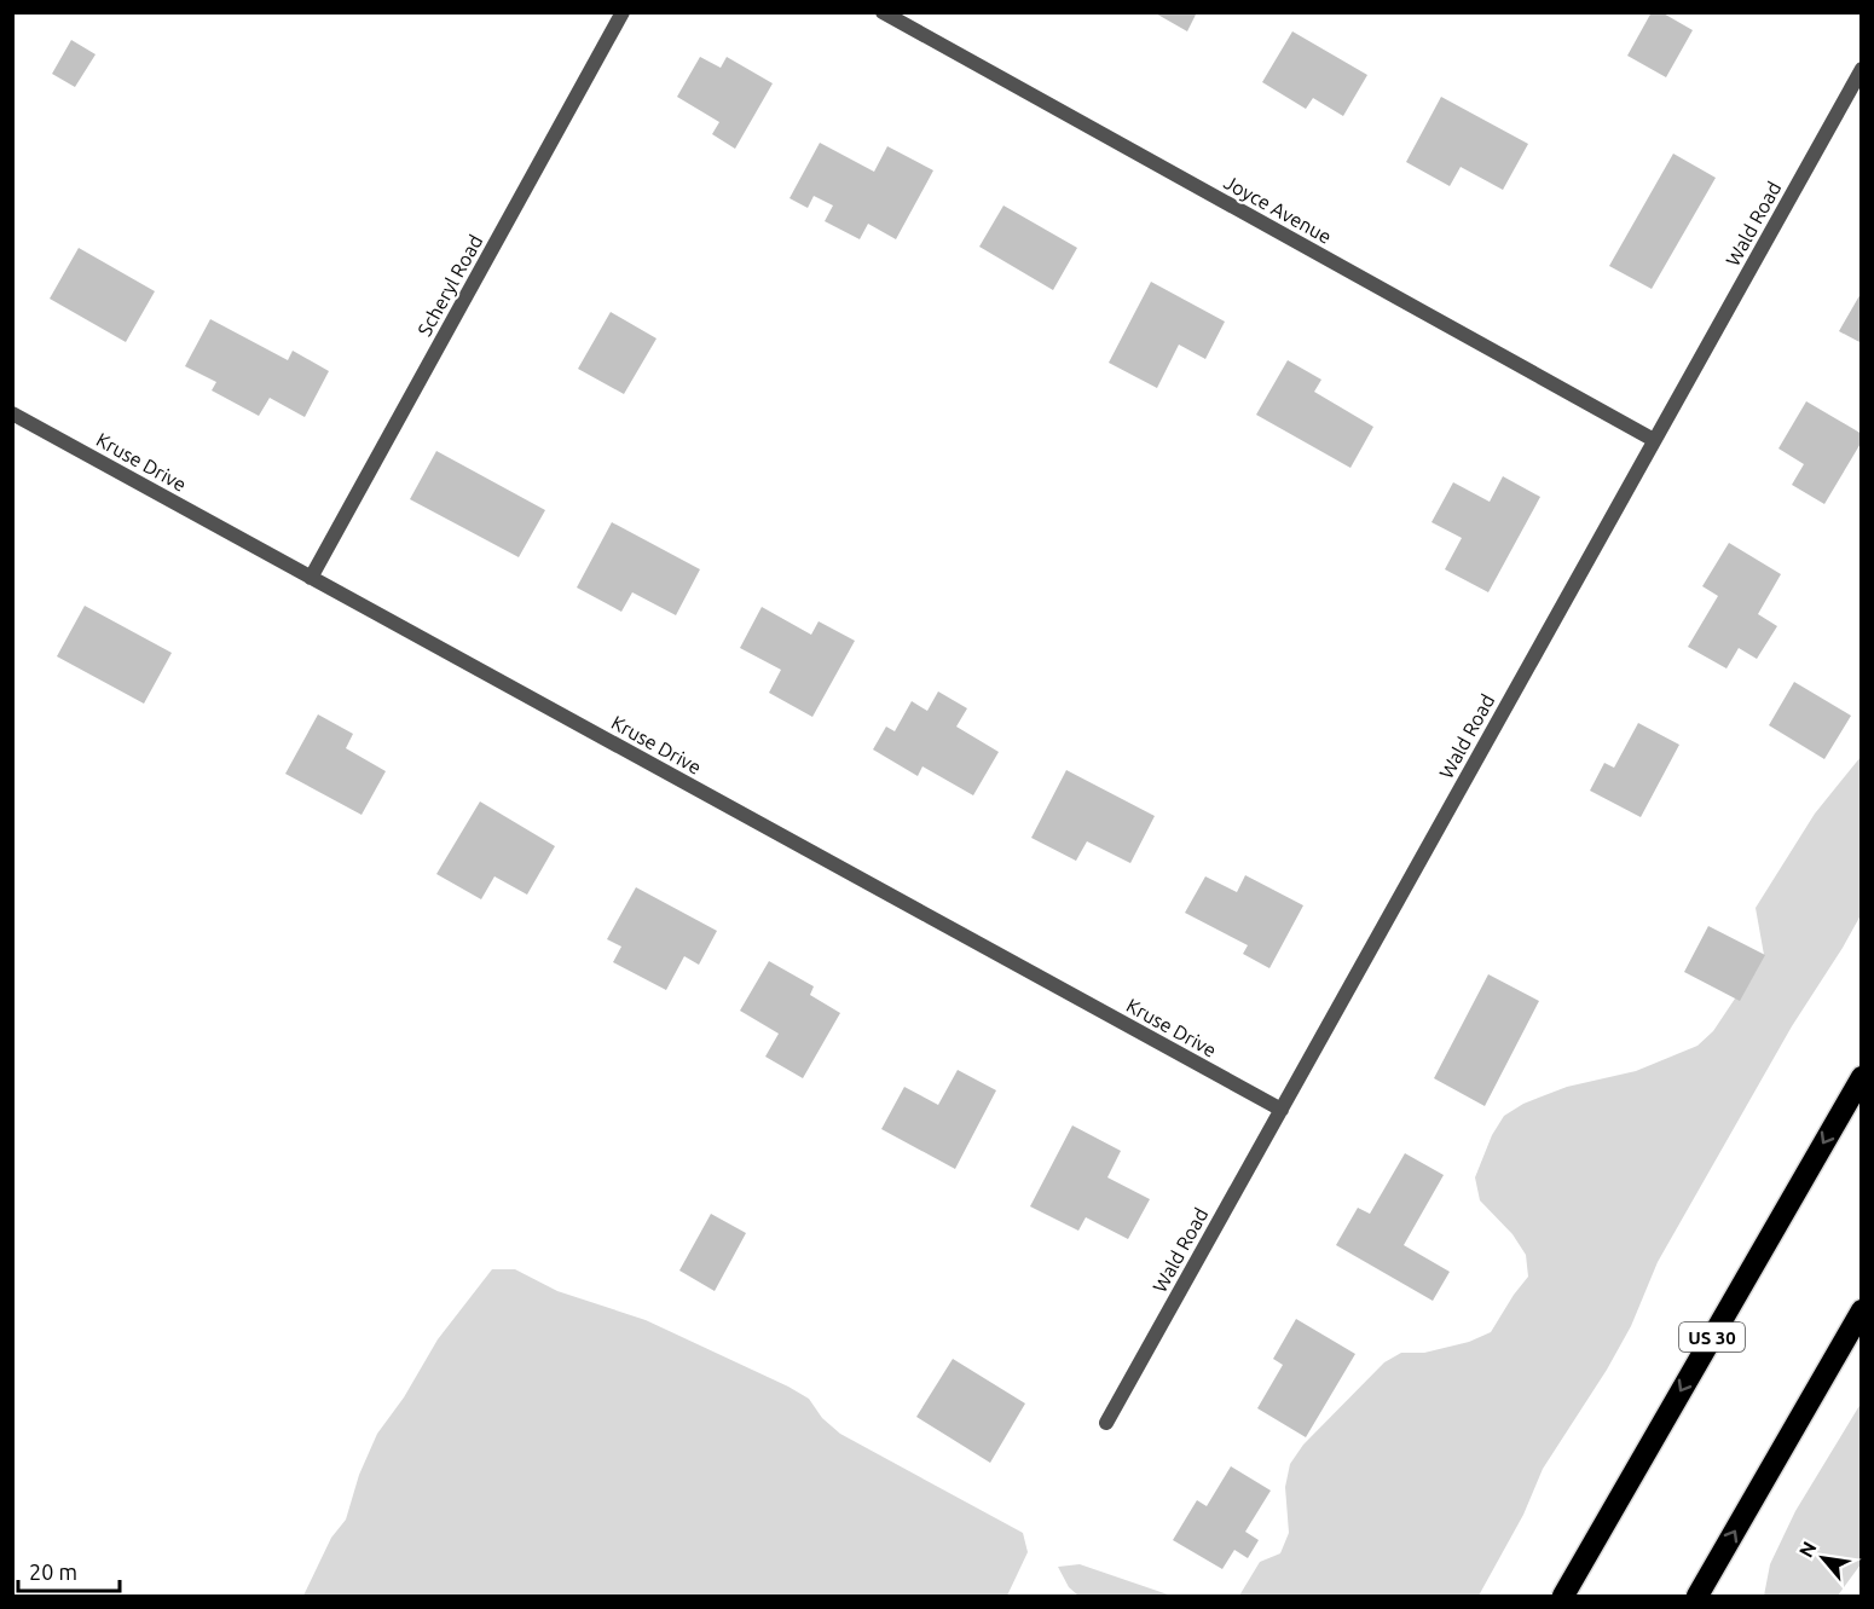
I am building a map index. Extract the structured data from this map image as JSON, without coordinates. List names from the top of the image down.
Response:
{
  "streets": {
    "highway": ["US 30"],
    "street": [
      "Joyce Avenue",
      "Wald Road",
      "Scheryl Road",
      "Kruse Drive"
    ]
  },
  "crossings": [
    ["Joyce Avenue", "Wald Road"],
    ["Wald Road", "Kruse Drive"],
    ["Scheryl Road", "Kruse Drive"]
  ],
  "scale_bar": "20 m",
  "north": "top left"
}
